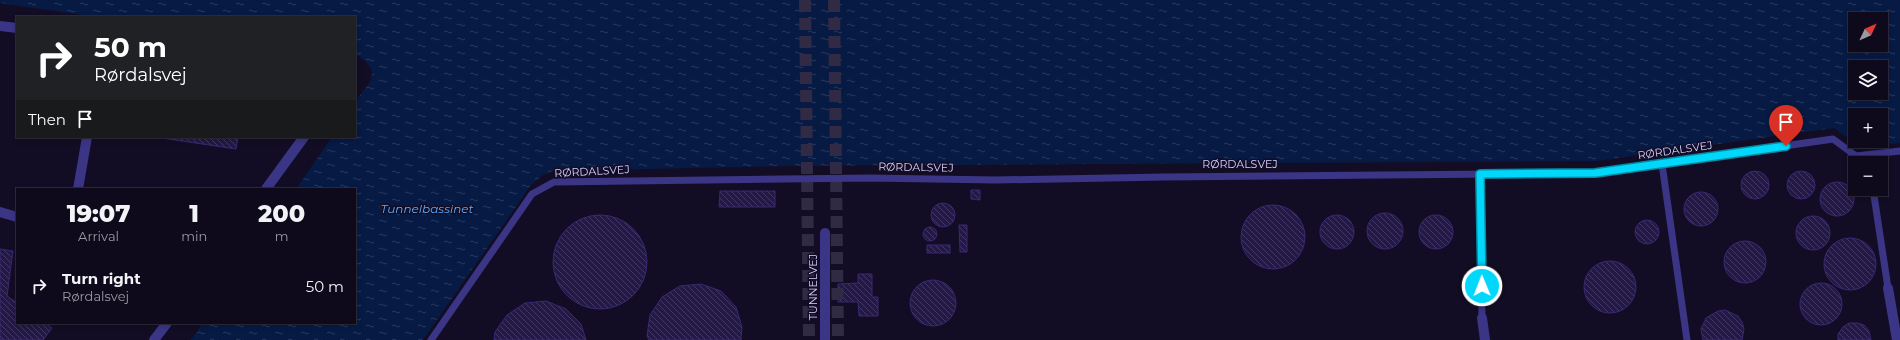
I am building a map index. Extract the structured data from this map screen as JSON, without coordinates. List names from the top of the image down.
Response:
{
  "streets": {
    "street": ["TUNNELVEJ"],
    "lane": ["RØRDALSVEJ"]
  },
  "water": ["Tunnelbassinet"],
  "north": "top right",
  "page": {
    "map_buttons": ["+", "−"],
    "turn": ["50 m", "Rørdalsvej"],
    "then": "Then",
    "eta": [
      "19:07",
      "Arrival",
      "1",
      "min",
      "200",
      "m"
    ],
    "list": [
      {
        "name": "Turn right",
        "note": "Rørdalsvej",
        "value": "50 m"
      }
    ]
  }
}
